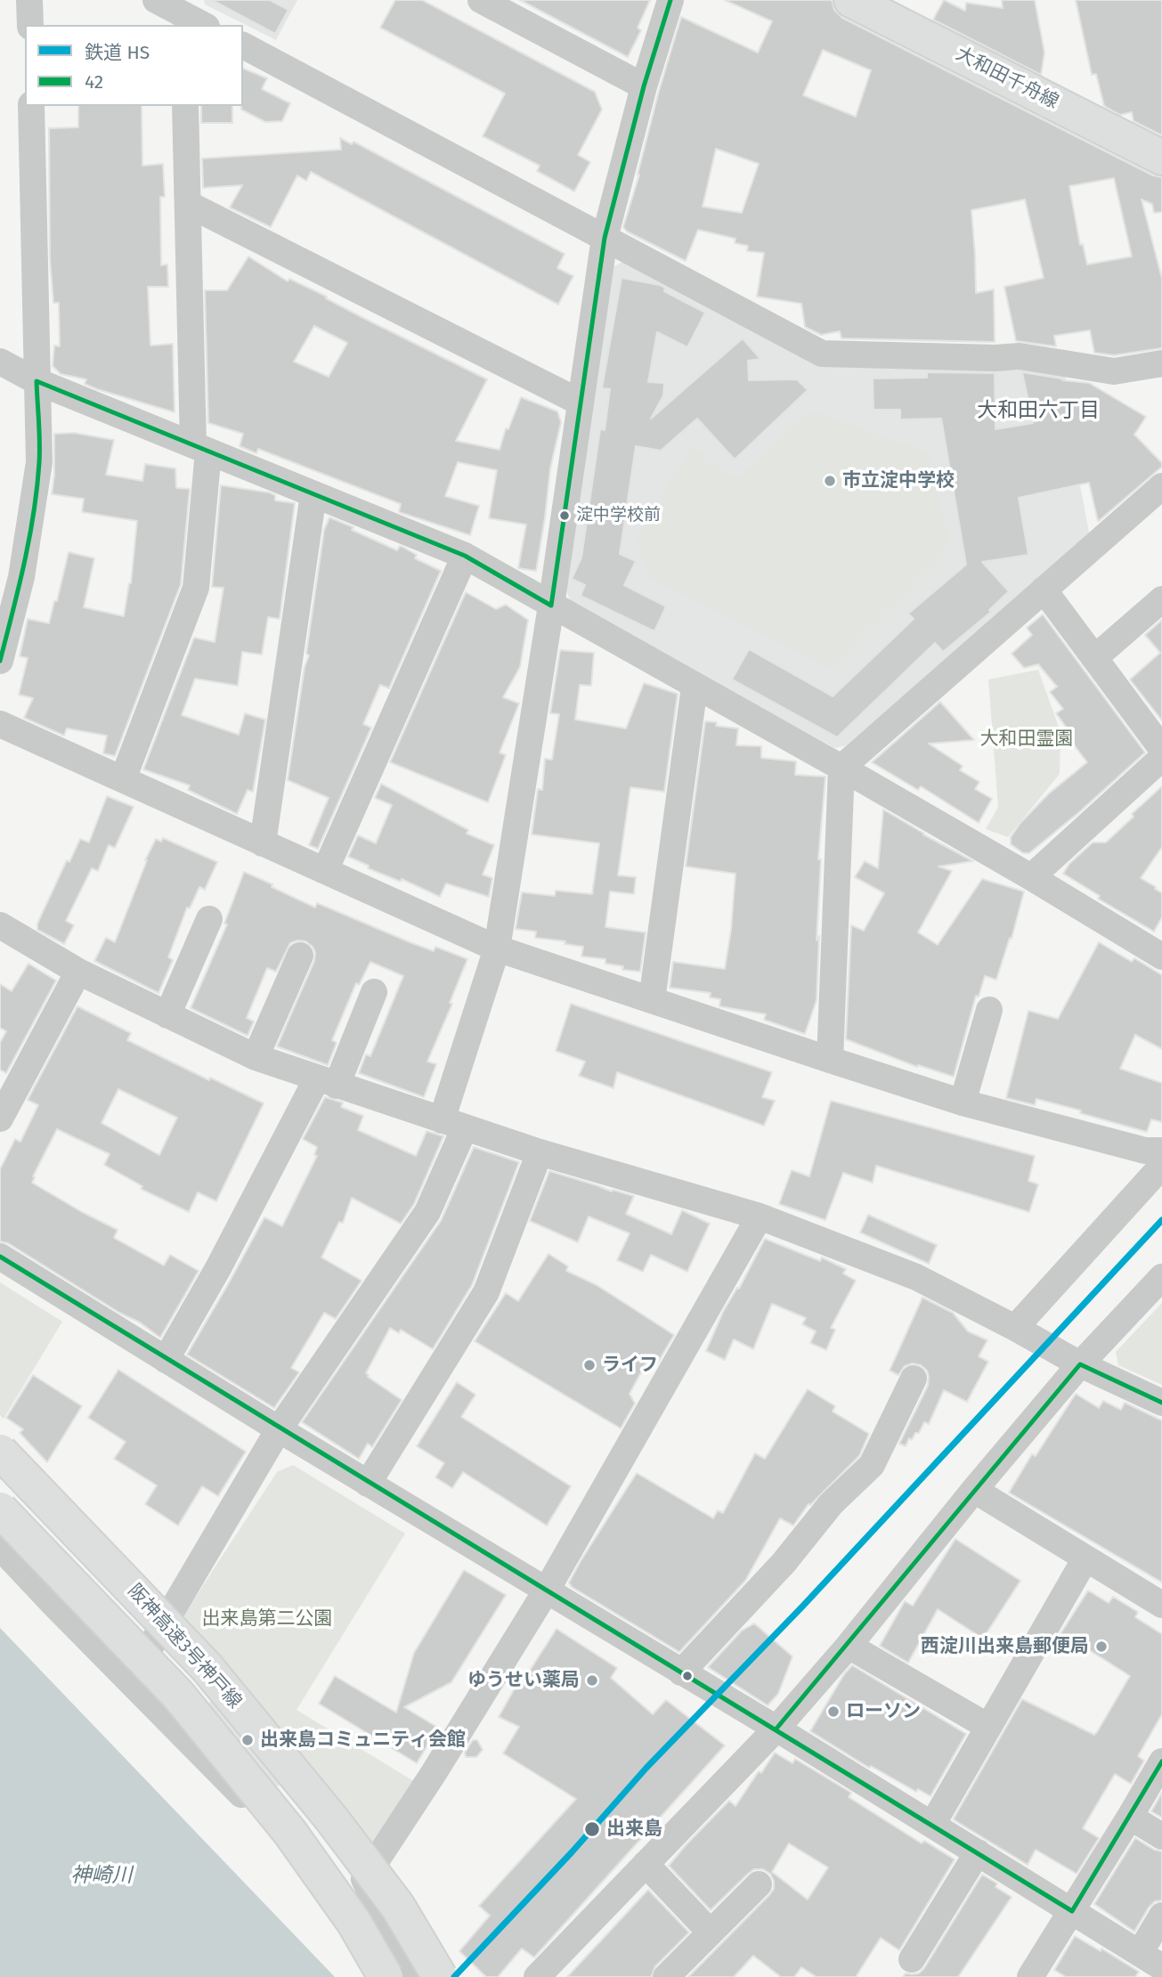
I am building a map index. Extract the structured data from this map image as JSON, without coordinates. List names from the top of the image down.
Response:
{
  "streets": {
    "main road": ["大和田千舟線", "阪神高速3号神戸線"]
  },
  "districts": ["大和田六丁目"],
  "water": ["神崎川"],
  "parks": ["大和田霊園", "出来島第二公園"],
  "places": [
    "市立淀中学校",
    "淀中学校前",
    "ライフ",
    "西淀川出来島郵便局",
    "ゆうせい薬局",
    "ローソン",
    "出来島コミュニティ会館",
    "出来島"
  ],
  "lines": ["transit line 42", "rail line HS"],
  "legend": ["鉄道 HS", "42"]
}
